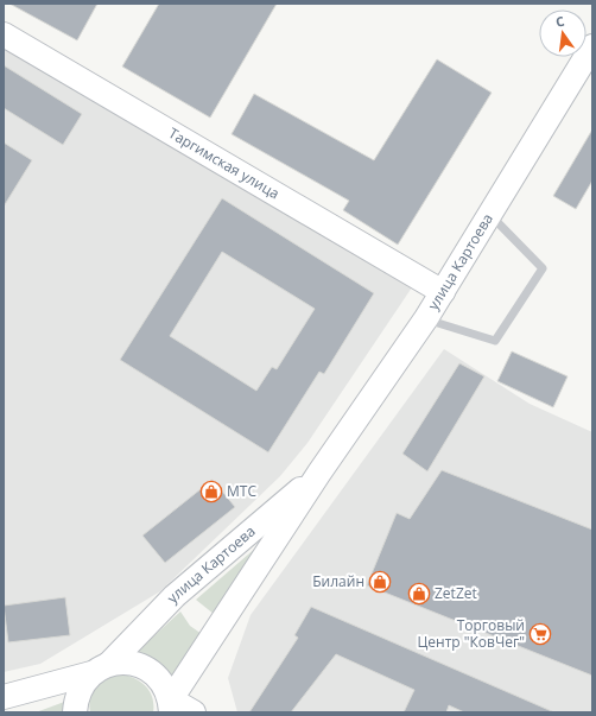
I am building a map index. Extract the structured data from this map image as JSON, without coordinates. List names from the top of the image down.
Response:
{
  "streets": {
    "main road": ["Таргимская улица", "улица Картоева"]
  },
  "crossings": [
    ["Таргимская улица", "улица Картоева"]
  ],
  "places": {
    "shop": ["МТС", "Билайн", "ZetZet"],
    "supermarket": ["Торговый Центр \"КовЧег\""]
  },
  "north": "top"
}
